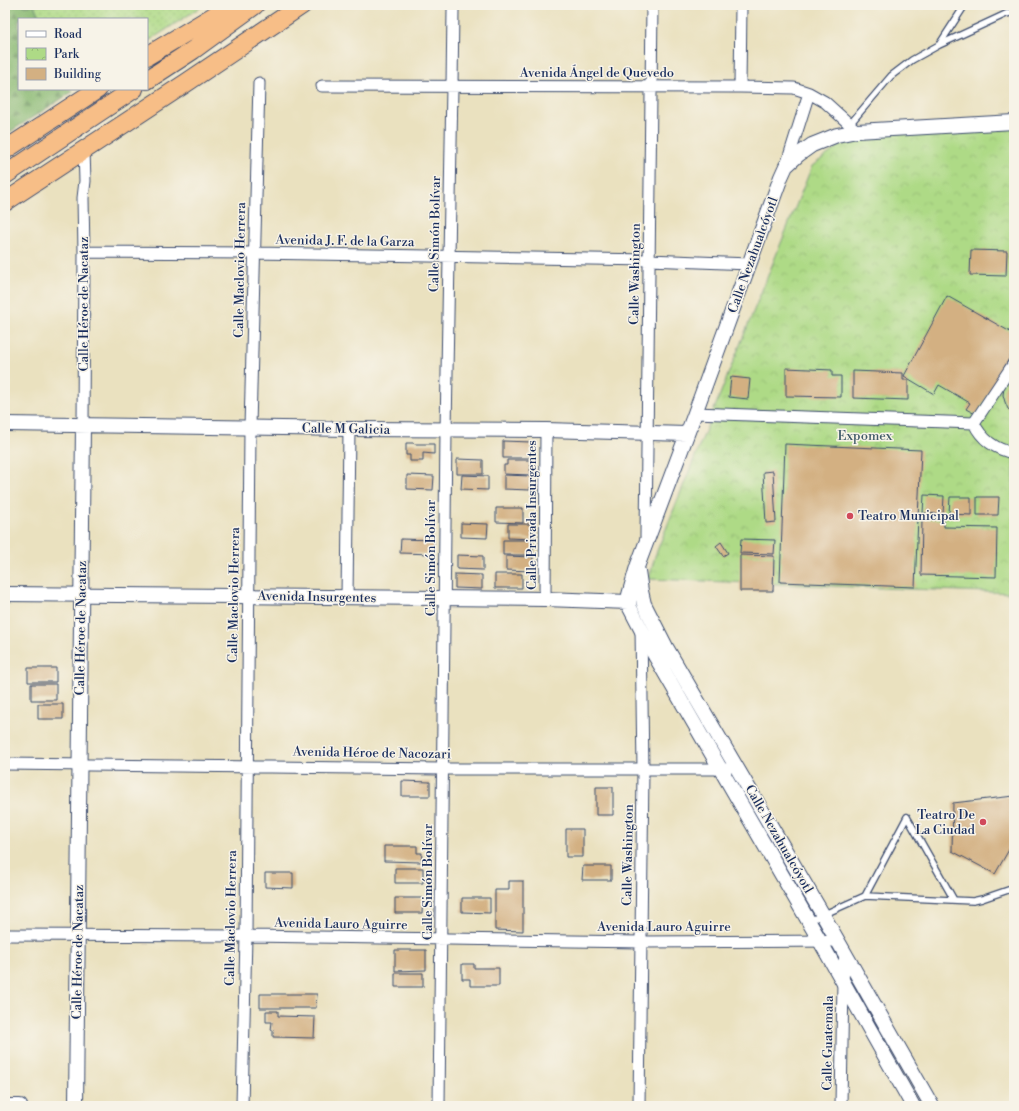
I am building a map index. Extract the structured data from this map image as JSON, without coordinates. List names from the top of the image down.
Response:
{
  "streets": {
    "street": [
      "Avenida Ángel de Quevedo",
      "Calle Simón Bolívar",
      "Avenida J. F. de la Garza",
      "Calle Nezahualcóyotl",
      "Calle Maclovio Herrera",
      "Calle Washington",
      "Calle Héroe de Nacataz",
      "Calle M Galicia",
      "Calle Privada Insurgentes",
      "Avenida Insurgentes",
      "Avenida Héroe de Nacozari",
      "Avenida Lauro Aguirre",
      "Calle Guatemala"
    ]
  },
  "crossings": [
    ["Avenida Ángel de Quevedo", "Calle Simón Bolívar"],
    ["Avenida Ángel de Quevedo", "Calle Nezahualcóyotl"],
    ["Avenida Ángel de Quevedo", "Calle Washington"],
    ["Calle Simón Bolívar", "Avenida J. F. de la Garza"],
    ["Calle Simón Bolívar", "Calle M Galicia"],
    ["Calle Simón Bolívar", "Avenida Insurgentes"],
    ["Calle Simón Bolívar", "Avenida Héroe de Nacozari"],
    ["Calle Simón Bolívar", "Avenida Lauro Aguirre"],
    ["Avenida J. F. de la Garza", "Calle Nezahualcóyotl"],
    ["Avenida J. F. de la Garza", "Calle Maclovio Herrera"],
    ["Avenida J. F. de la Garza", "Calle Washington"],
    ["Avenida J. F. de la Garza", "Calle Héroe de Nacataz"],
    ["Calle Nezahualcóyotl", "Calle Washington"],
    ["Calle Nezahualcóyotl", "Calle M Galicia"],
    ["Calle Nezahualcóyotl", "Avenida Insurgentes"],
    ["Calle Nezahualcóyotl", "Avenida Héroe de Nacozari"],
    ["Calle Nezahualcóyotl", "Avenida Lauro Aguirre"],
    ["Calle Nezahualcóyotl", "Calle Guatemala"],
    ["Calle Maclovio Herrera", "Calle M Galicia"],
    ["Calle Maclovio Herrera", "Avenida Insurgentes"],
    ["Calle Maclovio Herrera", "Avenida Héroe de Nacozari"],
    ["Calle Maclovio Herrera", "Avenida Lauro Aguirre"],
    ["Calle Washington", "Calle M Galicia"],
    ["Calle Washington", "Avenida Héroe de Nacozari"],
    ["Calle Washington", "Avenida Lauro Aguirre"],
    ["Calle Héroe de Nacataz", "Calle M Galicia"],
    ["Calle Héroe de Nacataz", "Avenida Insurgentes"],
    ["Calle Héroe de Nacataz", "Avenida Héroe de Nacozari"],
    ["Calle Héroe de Nacataz", "Avenida Lauro Aguirre"],
    ["Calle M Galicia", "Calle Privada Insurgentes"],
    ["Calle Privada Insurgentes", "Avenida Insurgentes"]
  ],
  "parks": ["Expomex"],
  "places": ["Teatro Municipal", "Teatro De La Ciudad"],
  "legend": ["Road", "Park", "Building"]
}
